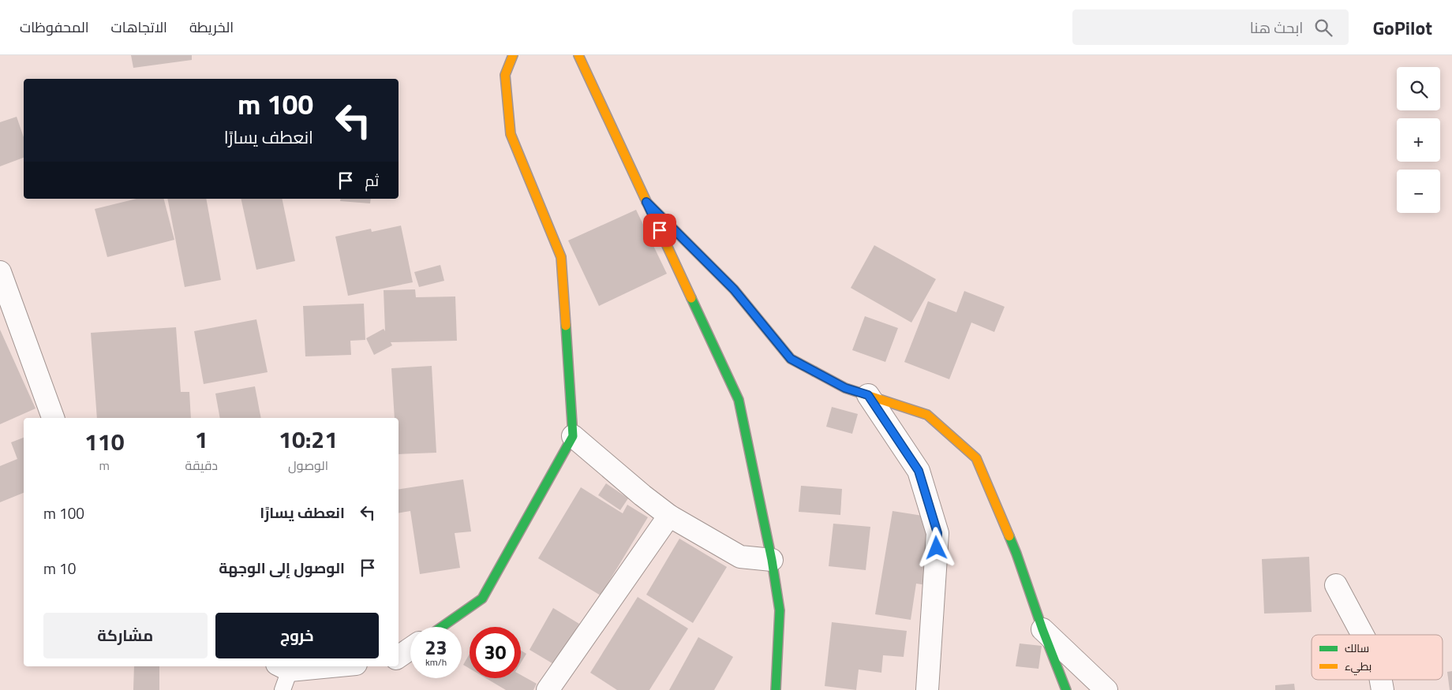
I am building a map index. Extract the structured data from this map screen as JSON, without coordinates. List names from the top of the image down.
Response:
{
  "legend": ["سالك", "بطيء"],
  "page": {
    "header": "GoPilot",
    "search": "ابحث هنا",
    "nav": ["الخريطة", "الاتجاهات", "المحفوظات"],
    "map_buttons": ["+", "−"],
    "turn": ["100 m", "انعطف يسارًا"],
    "then": "ثم",
    "eta": [
      "10:21",
      "الوصول",
      "1",
      "دقيقة",
      "110",
      "m"
    ],
    "list": [
      {
        "name": "انعطف يسارًا",
        "value": "100 m"
      },
      {
        "name": "الوصول إلى الوجهة",
        "value": "10 m"
      }
    ],
    "buttons": ["خروج", "مشاركة"],
    "speed": "23 km/h",
    "limit": "30"
  }
}
